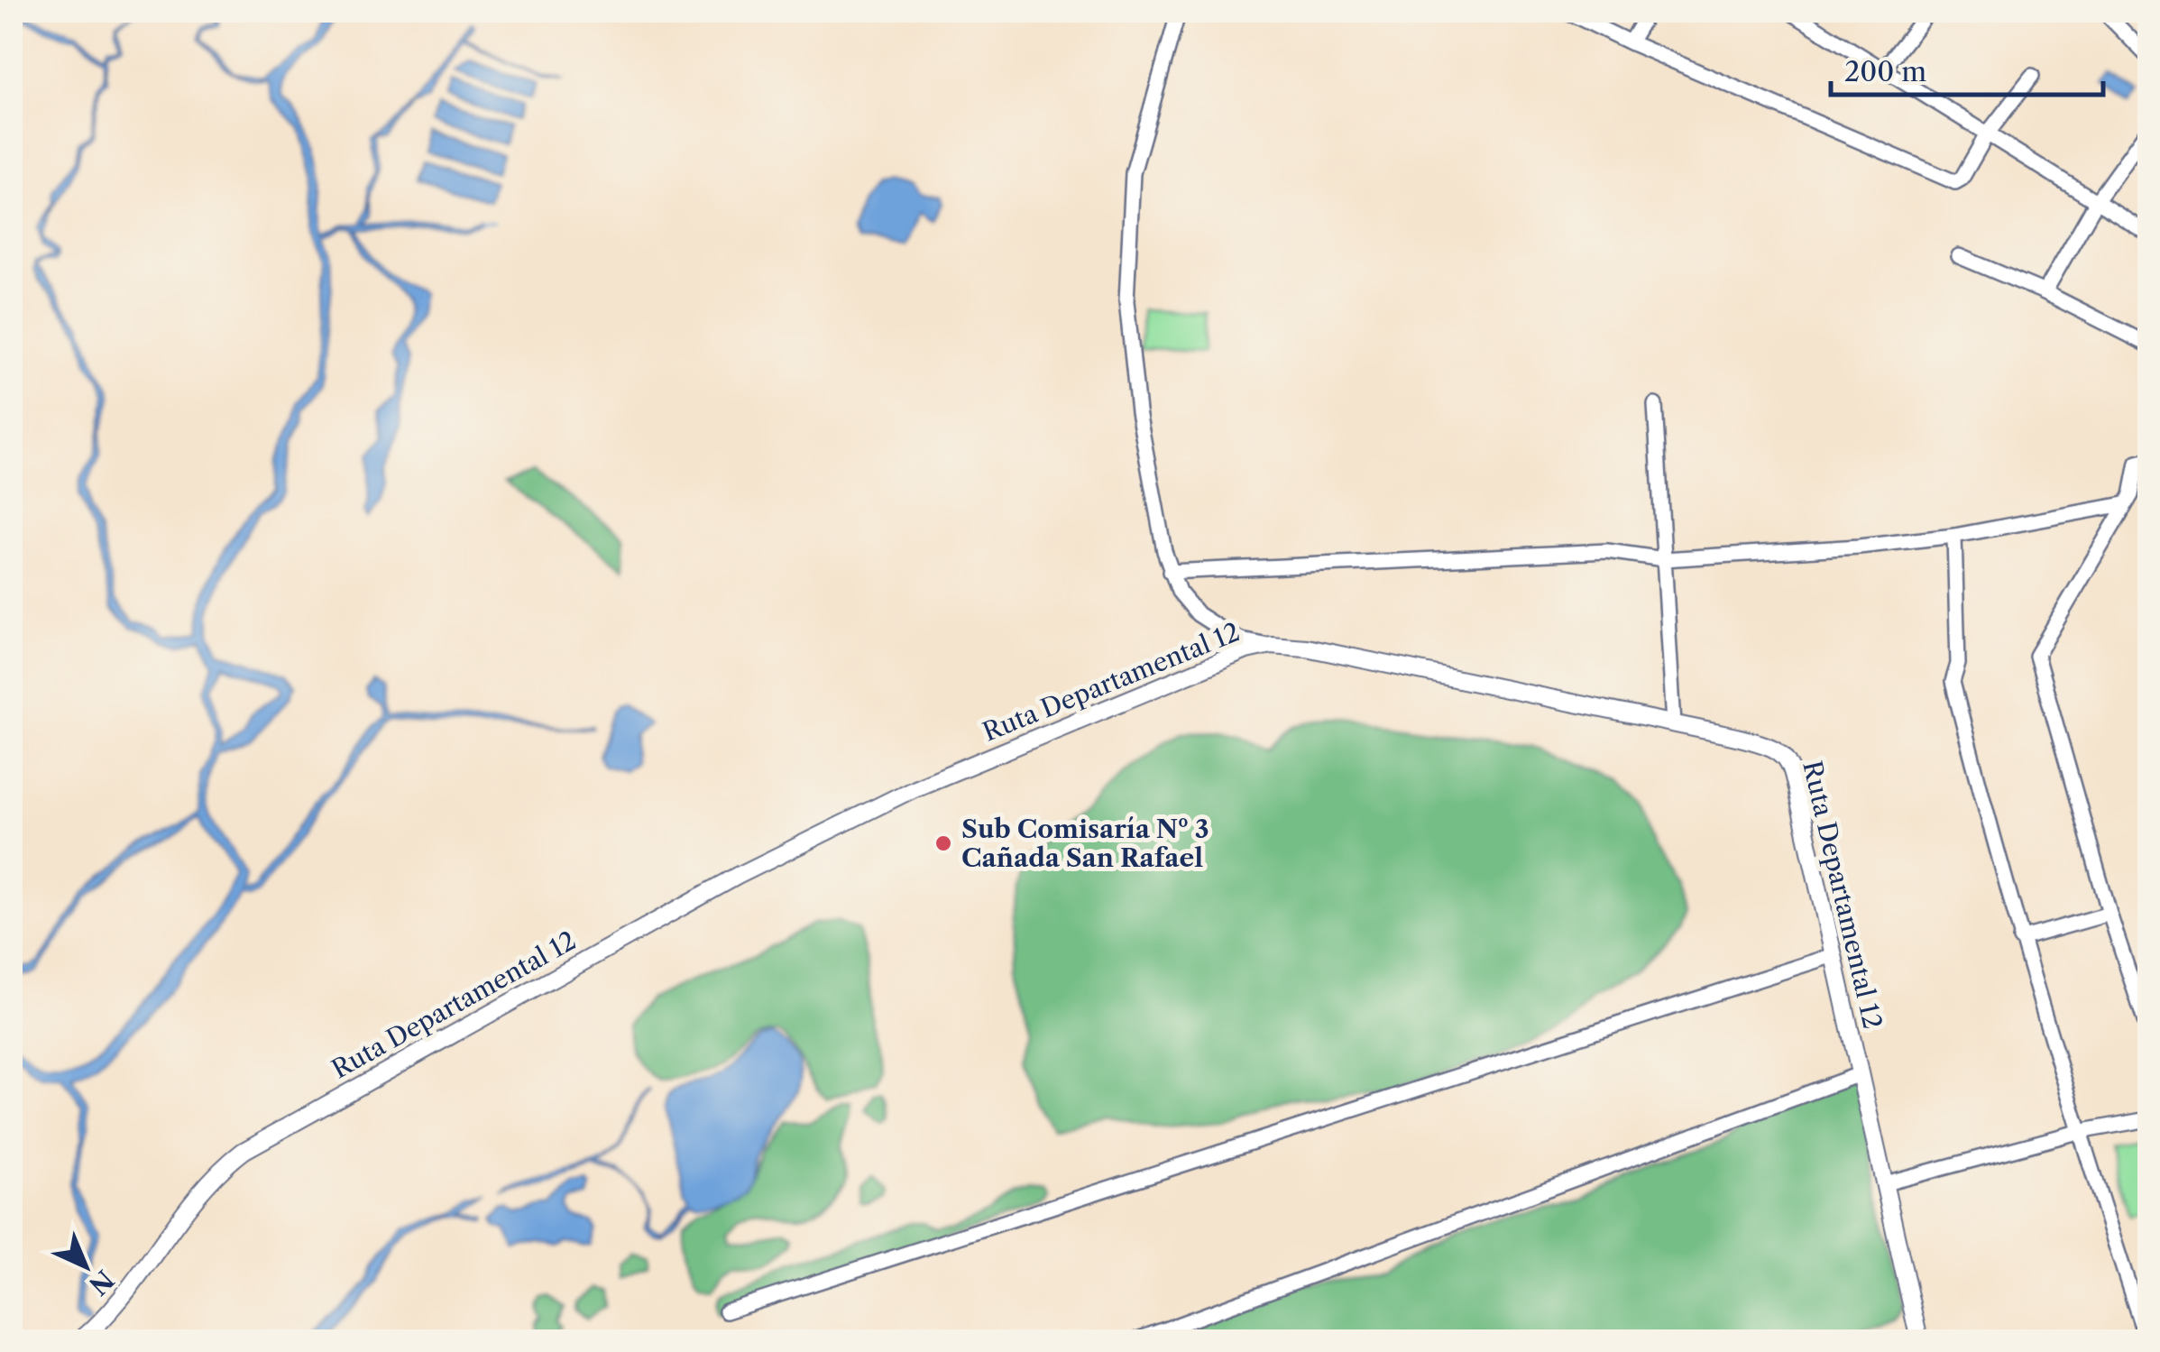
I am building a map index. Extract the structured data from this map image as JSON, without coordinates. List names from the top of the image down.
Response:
{
  "streets": {
    "main road": ["Ruta Departamental 12"]
  },
  "places": ["Sub Comisaría Nº 3 Cañada San Rafael"],
  "scale_bar": "200 m",
  "north": "bottom right"
}
